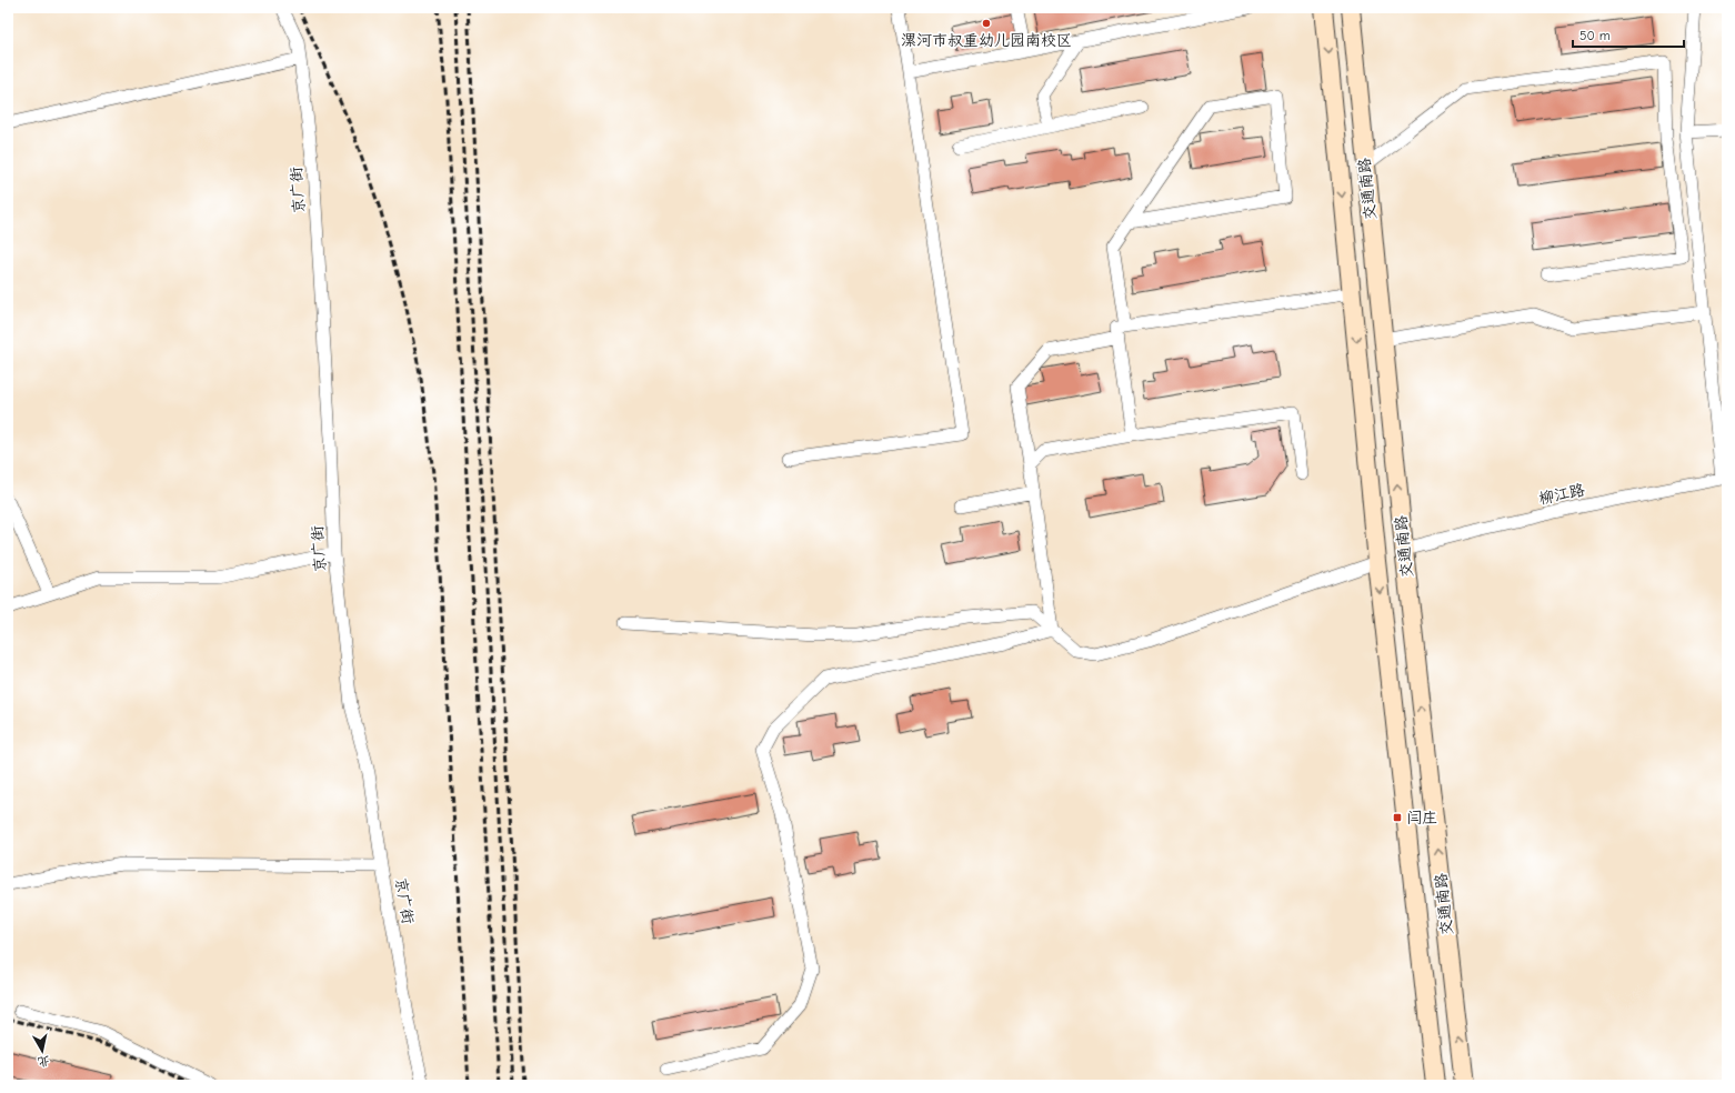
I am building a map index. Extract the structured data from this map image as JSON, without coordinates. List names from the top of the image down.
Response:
{
  "streets": {
    "main road": ["交通南路"],
    "street": ["京广街", "柳江路"]
  },
  "crossings": [
    ["交通南路", "柳江路"]
  ],
  "places": {
    "other": ["漯河市叔重幼儿园南校区"],
    "transit": ["闫庄"]
  },
  "scale_bar": "50 m",
  "north": "bottom"
}
